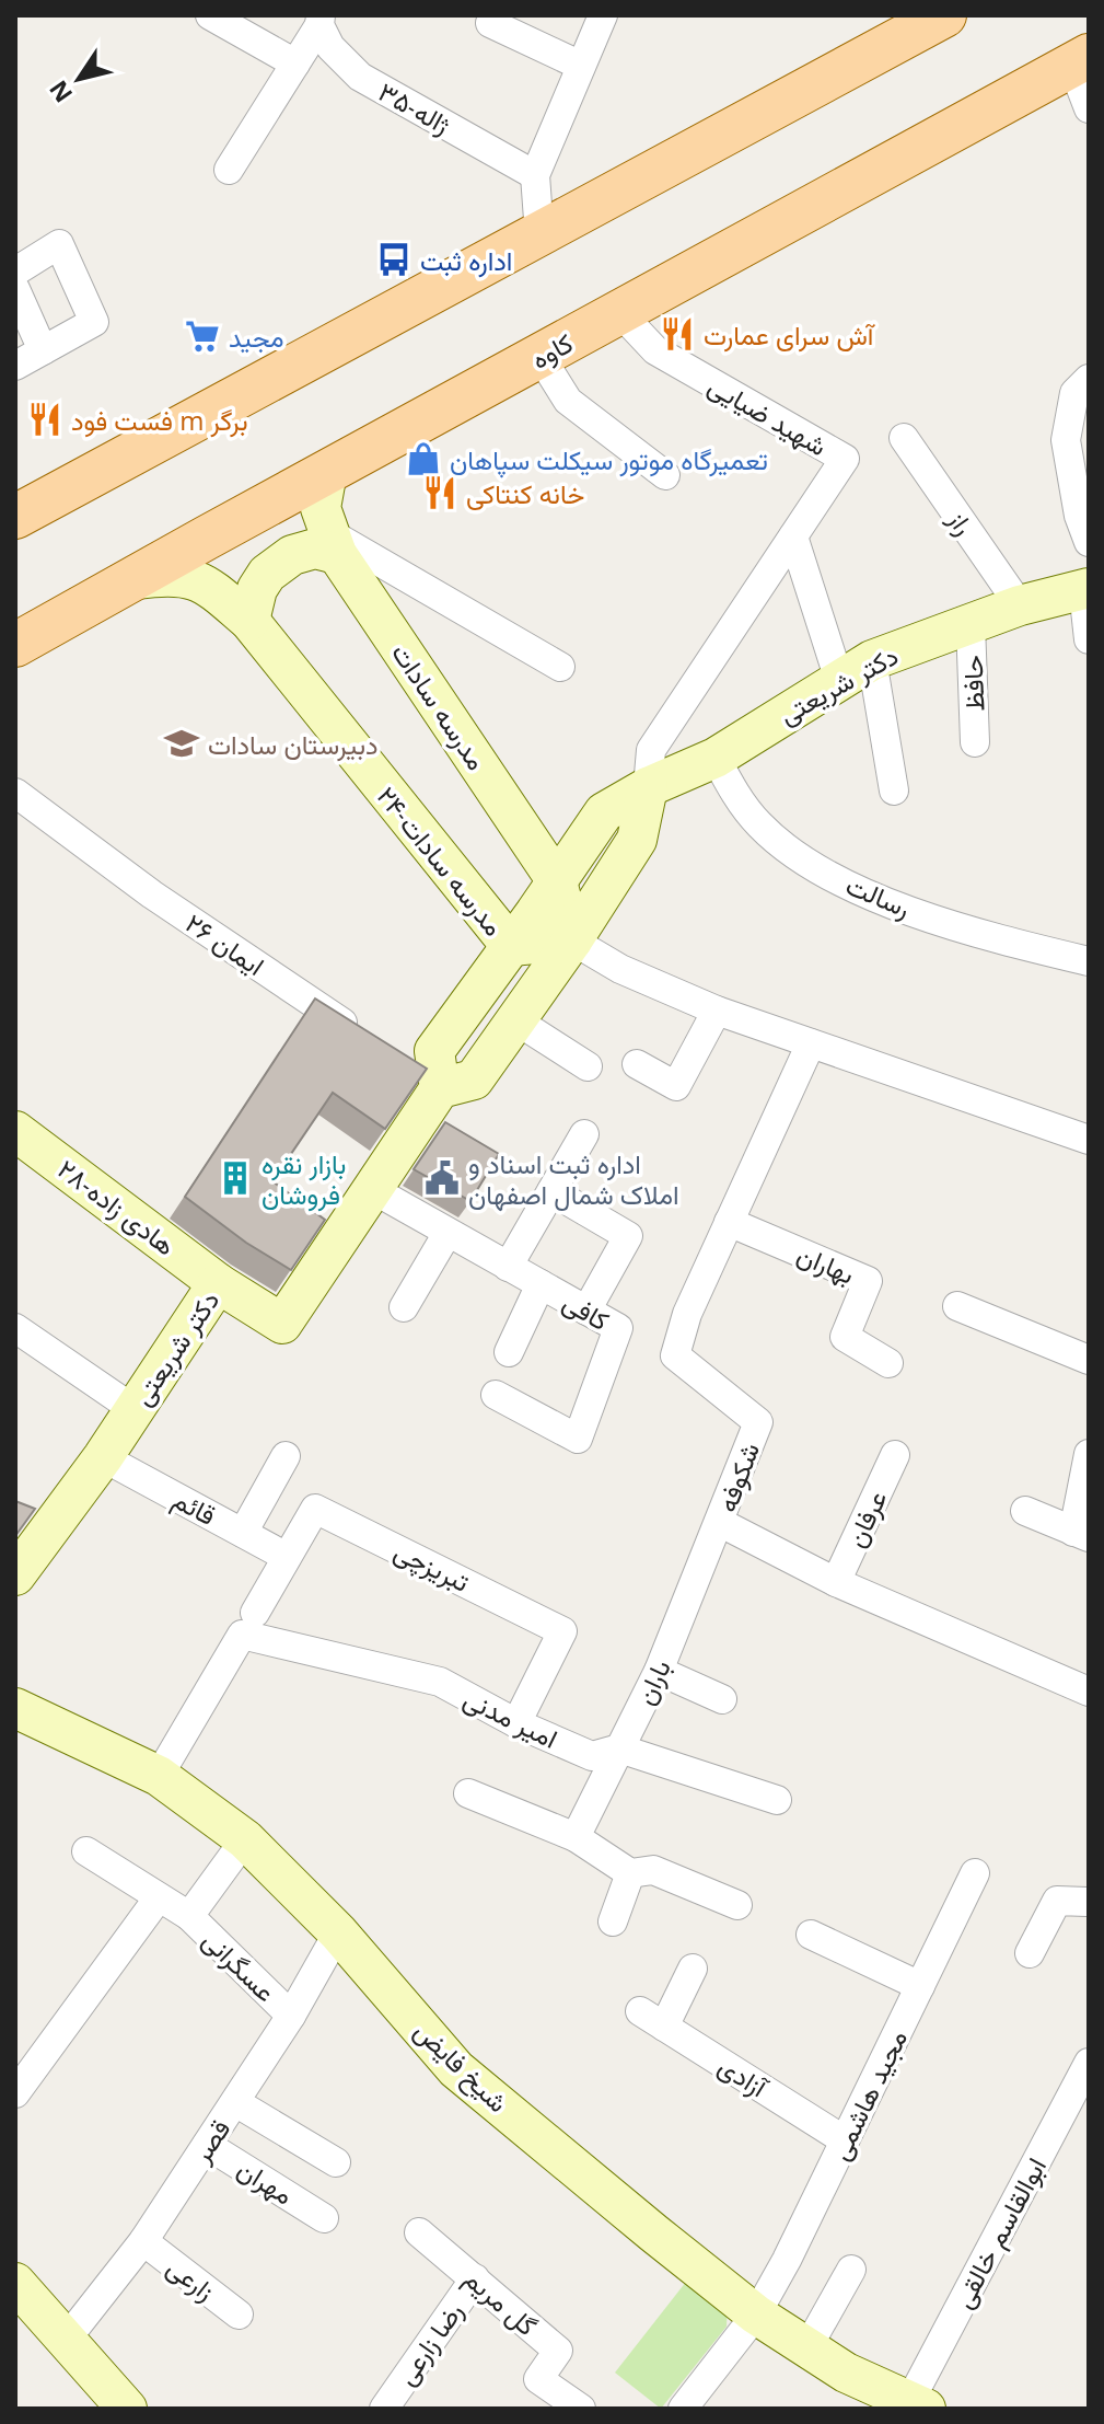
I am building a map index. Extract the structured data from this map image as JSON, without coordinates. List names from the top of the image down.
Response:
{
  "streets": {
    "main road": ["کاوه"],
    "street": [
      "۳۵-ژاله",
      "شهید ضیایی",
      "راز",
      "حافظ",
      "دکتر شریعتی",
      "مدرسه سادات",
      "۲۴-مدرسه سادات",
      "رسالت",
      "۲۶ ایمان",
      "۲۸-هادی زاده",
      "بهاران",
      "کافی",
      "شکوفه",
      "قائم",
      "عرفان",
      "تبریزچی",
      "باران",
      "امیر مدنی",
      "عسگرانی",
      "شیخ فایض",
      "آزادی",
      "مجید هاشمی",
      "قصر",
      "مهران",
      "ابوالقاسم خالقی",
      "زارعی",
      "گل مریم",
      "رضا زارعی"
    ]
  },
  "crossings": [
    ["کاوه", "شهید ضیایی"],
    ["کاوه", "مدرسه سادات"],
    ["کاوه", "۲۴-مدرسه سادات"],
    ["شهید ضیایی", "دکتر شریعتی"],
    ["راز", "دکتر شریعتی"],
    ["حافظ", "دکتر شریعتی"],
    ["دکتر شریعتی", "مدرسه سادات"],
    ["دکتر شریعتی", "۲۴-مدرسه سادات"],
    ["دکتر شریعتی", "رسالت"],
    ["دکتر شریعتی", "۲۸-هادی زاده"],
    ["دکتر شریعتی", "کافی"],
    ["دکتر شریعتی", "قائم"],
    ["مدرسه سادات", "۲۴-مدرسه سادات"],
    ["بهاران", "شکوفه"],
    ["شکوفه", "عرفان"],
    ["شکوفه", "باران"],
    ["قائم", "تبریزچی"],
    ["تبریزچی", "امیر مدنی"],
    ["تبریزچی", "شیخ فایض"],
    ["باران", "امیر مدنی"],
    ["عسگرانی", "شیخ فایض"],
    ["عسگرانی", "قصر"],
    ["شیخ فایض", "مجید هاشمی"],
    ["شیخ فایض", "قصر"],
    ["شیخ فایض", "ابوالقاسم خالقی"],
    ["آزادی", "مجید هاشمی"],
    ["قصر", "مهران"],
    ["قصر", "زارعی"],
    ["گل مریم", "رضا زارعی"]
  ],
  "places": {
    "bus stop": ["اداره ثبت"],
    "restaurant": ["آش سرای عمارت", "فست فود m برگر", "خانه کنتاکی"],
    "supermarket": ["مجید"],
    "shop": ["تعمیرگاه موتور سیکلت سپاهان"],
    "school or university": ["دبیرستان سادات"],
    "building": ["بازار نقره فروشان"],
    "public building": ["اداره ثبت اسناد و املاک شمال اصفهان"]
  },
  "north": "bottom left"
}
